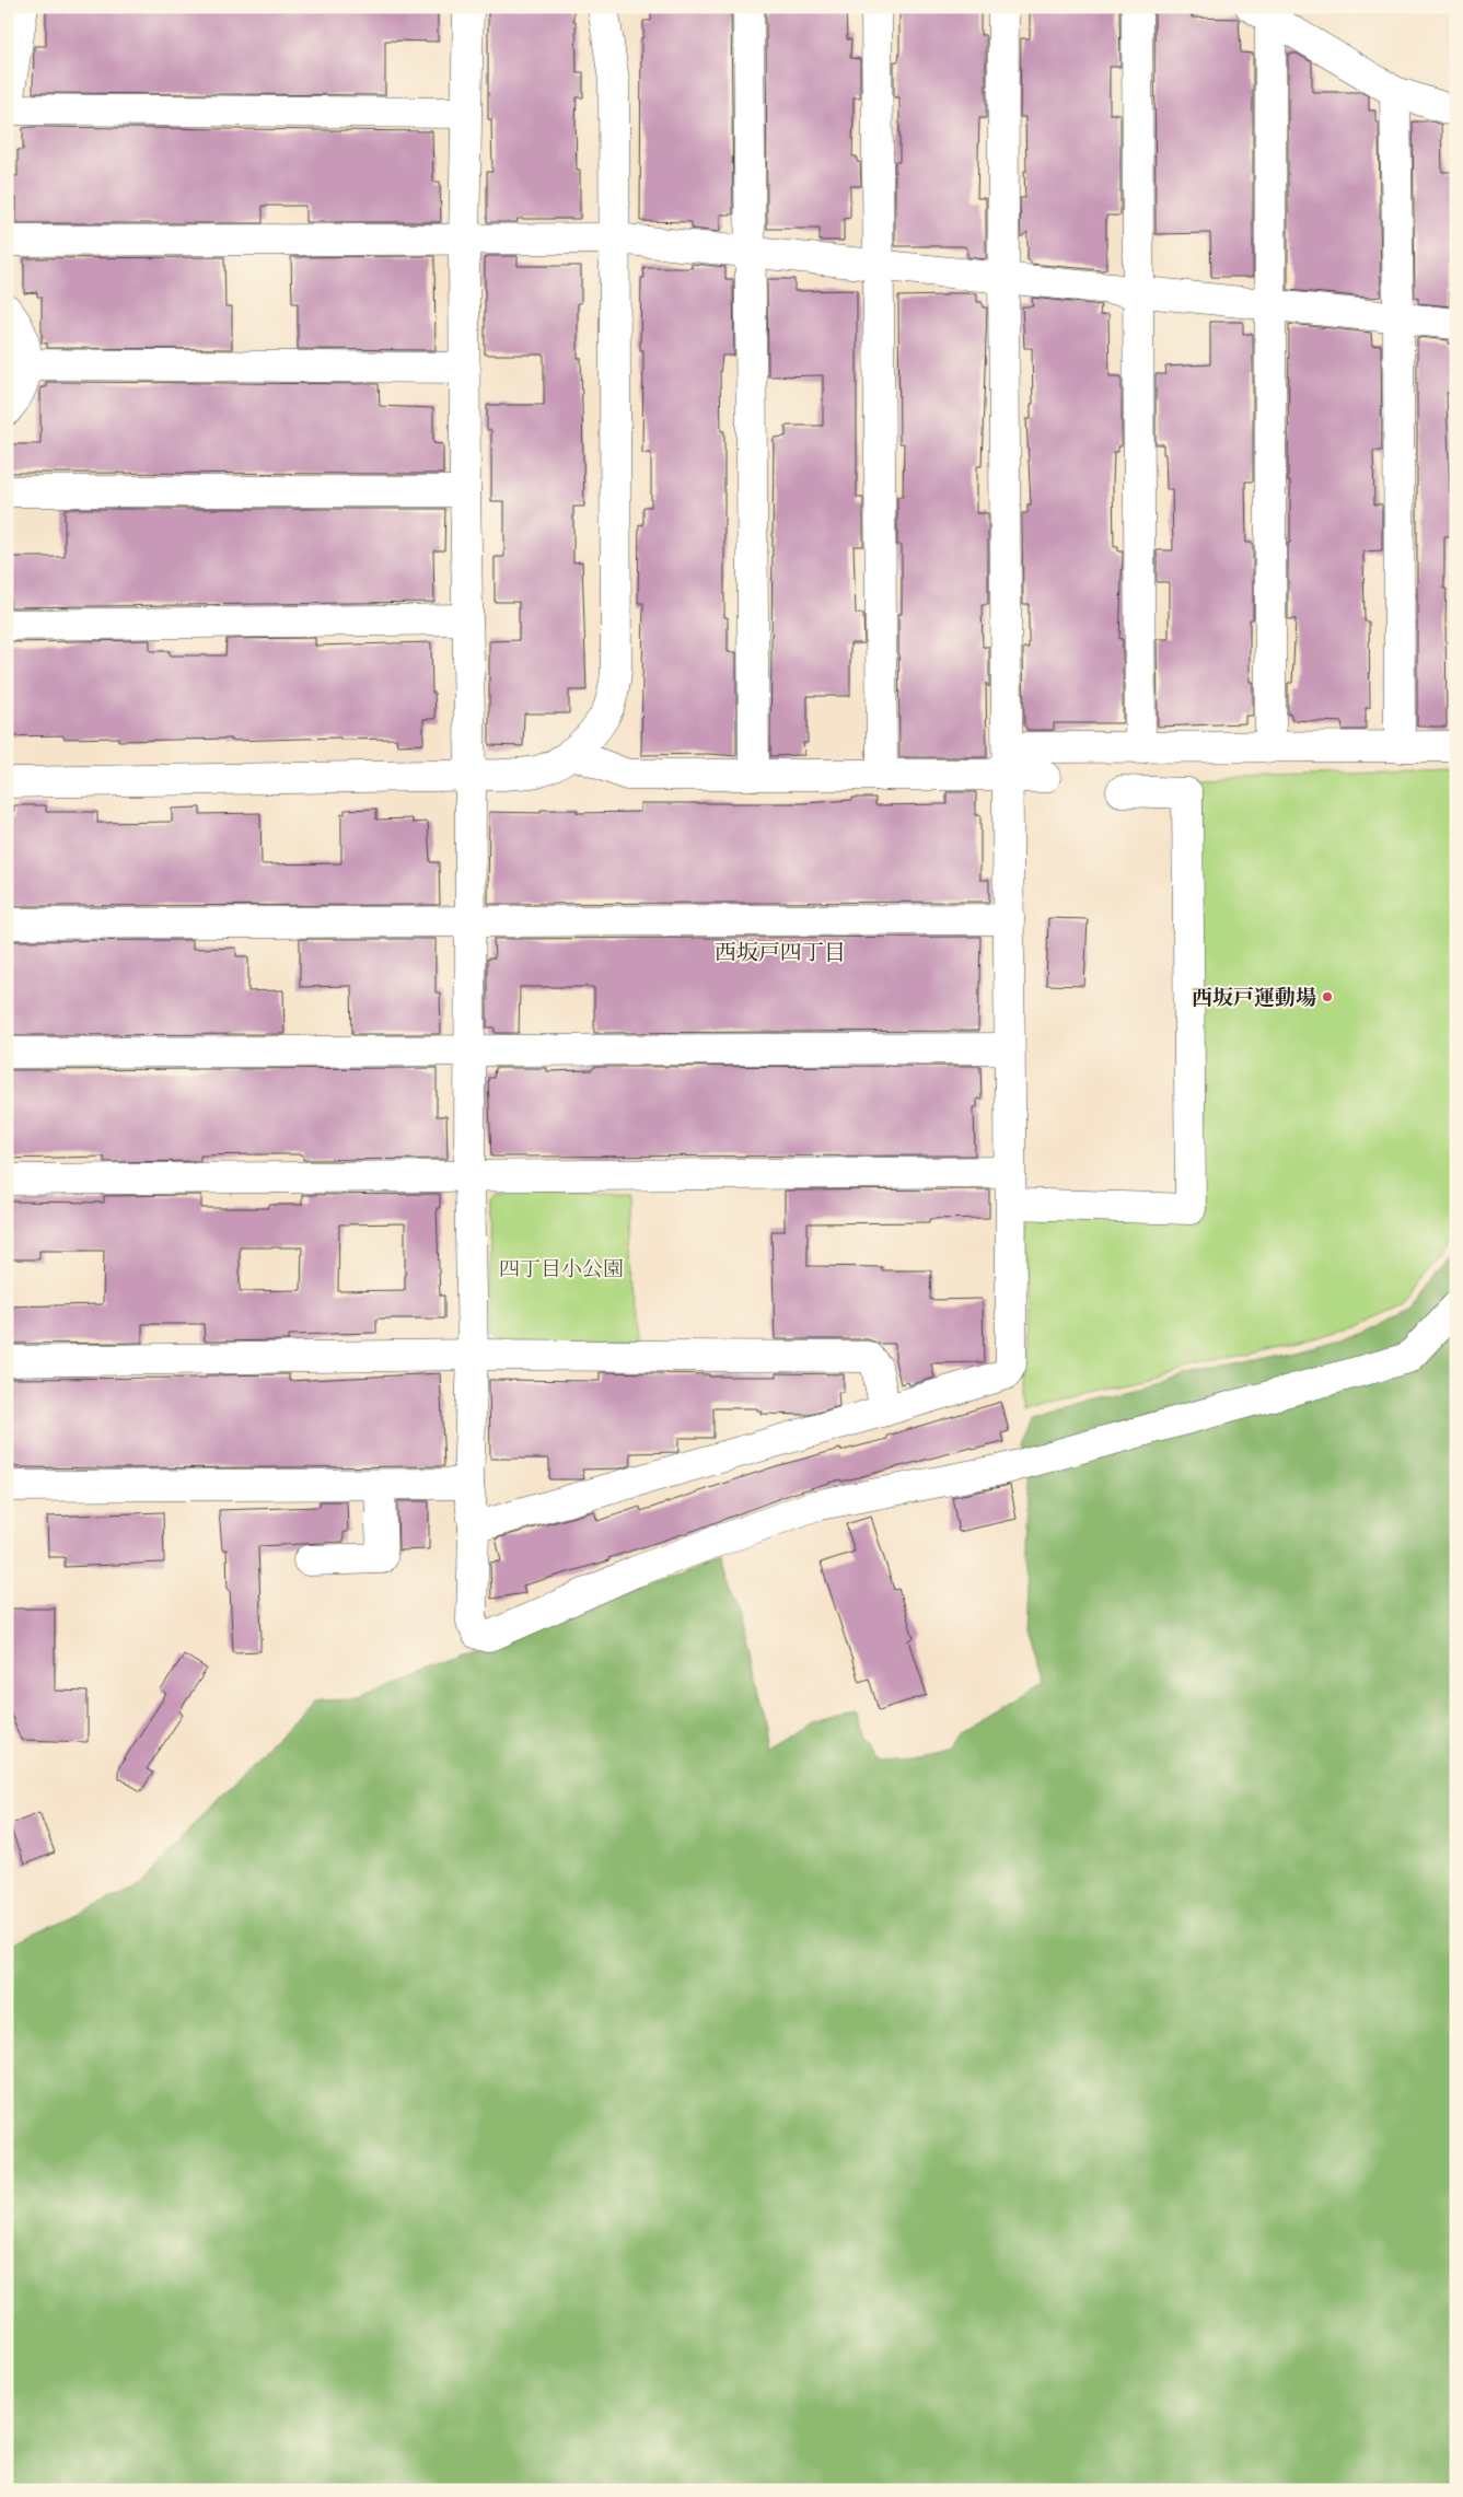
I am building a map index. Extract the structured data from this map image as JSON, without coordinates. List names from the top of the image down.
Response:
{
  "districts": ["西坂戸四丁目"],
  "parks": ["四丁目小公園"],
  "places": ["西坂戸運動場"]
}
